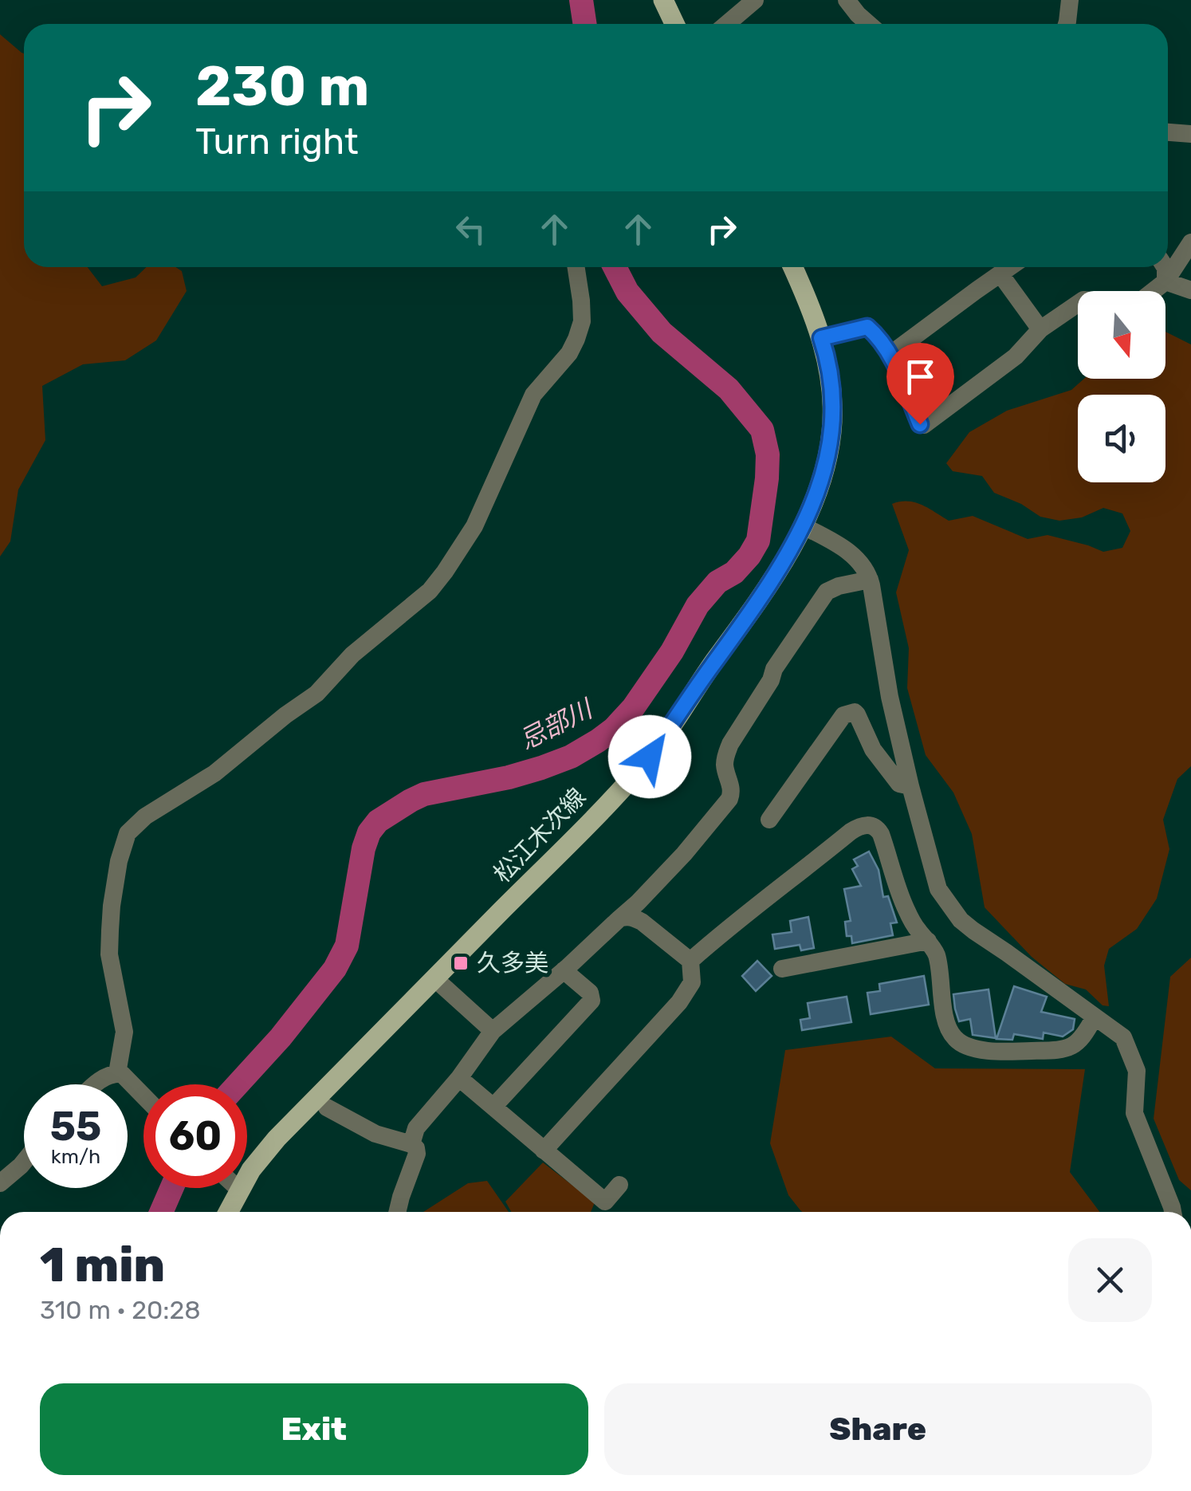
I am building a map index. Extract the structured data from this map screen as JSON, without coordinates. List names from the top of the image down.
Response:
{
  "streets": {
    "main road": ["松江木次線"]
  },
  "water": ["忌部川"],
  "places": {
    "transit": ["久多美"]
  },
  "north": "bottom",
  "page": {
    "turn": ["230 m", "Turn right"],
    "speed": "55 km/h",
    "limit": "60",
    "heading": ["1 min", "310 m · 20:28"],
    "buttons": ["Exit", "Share"]
  }
}
